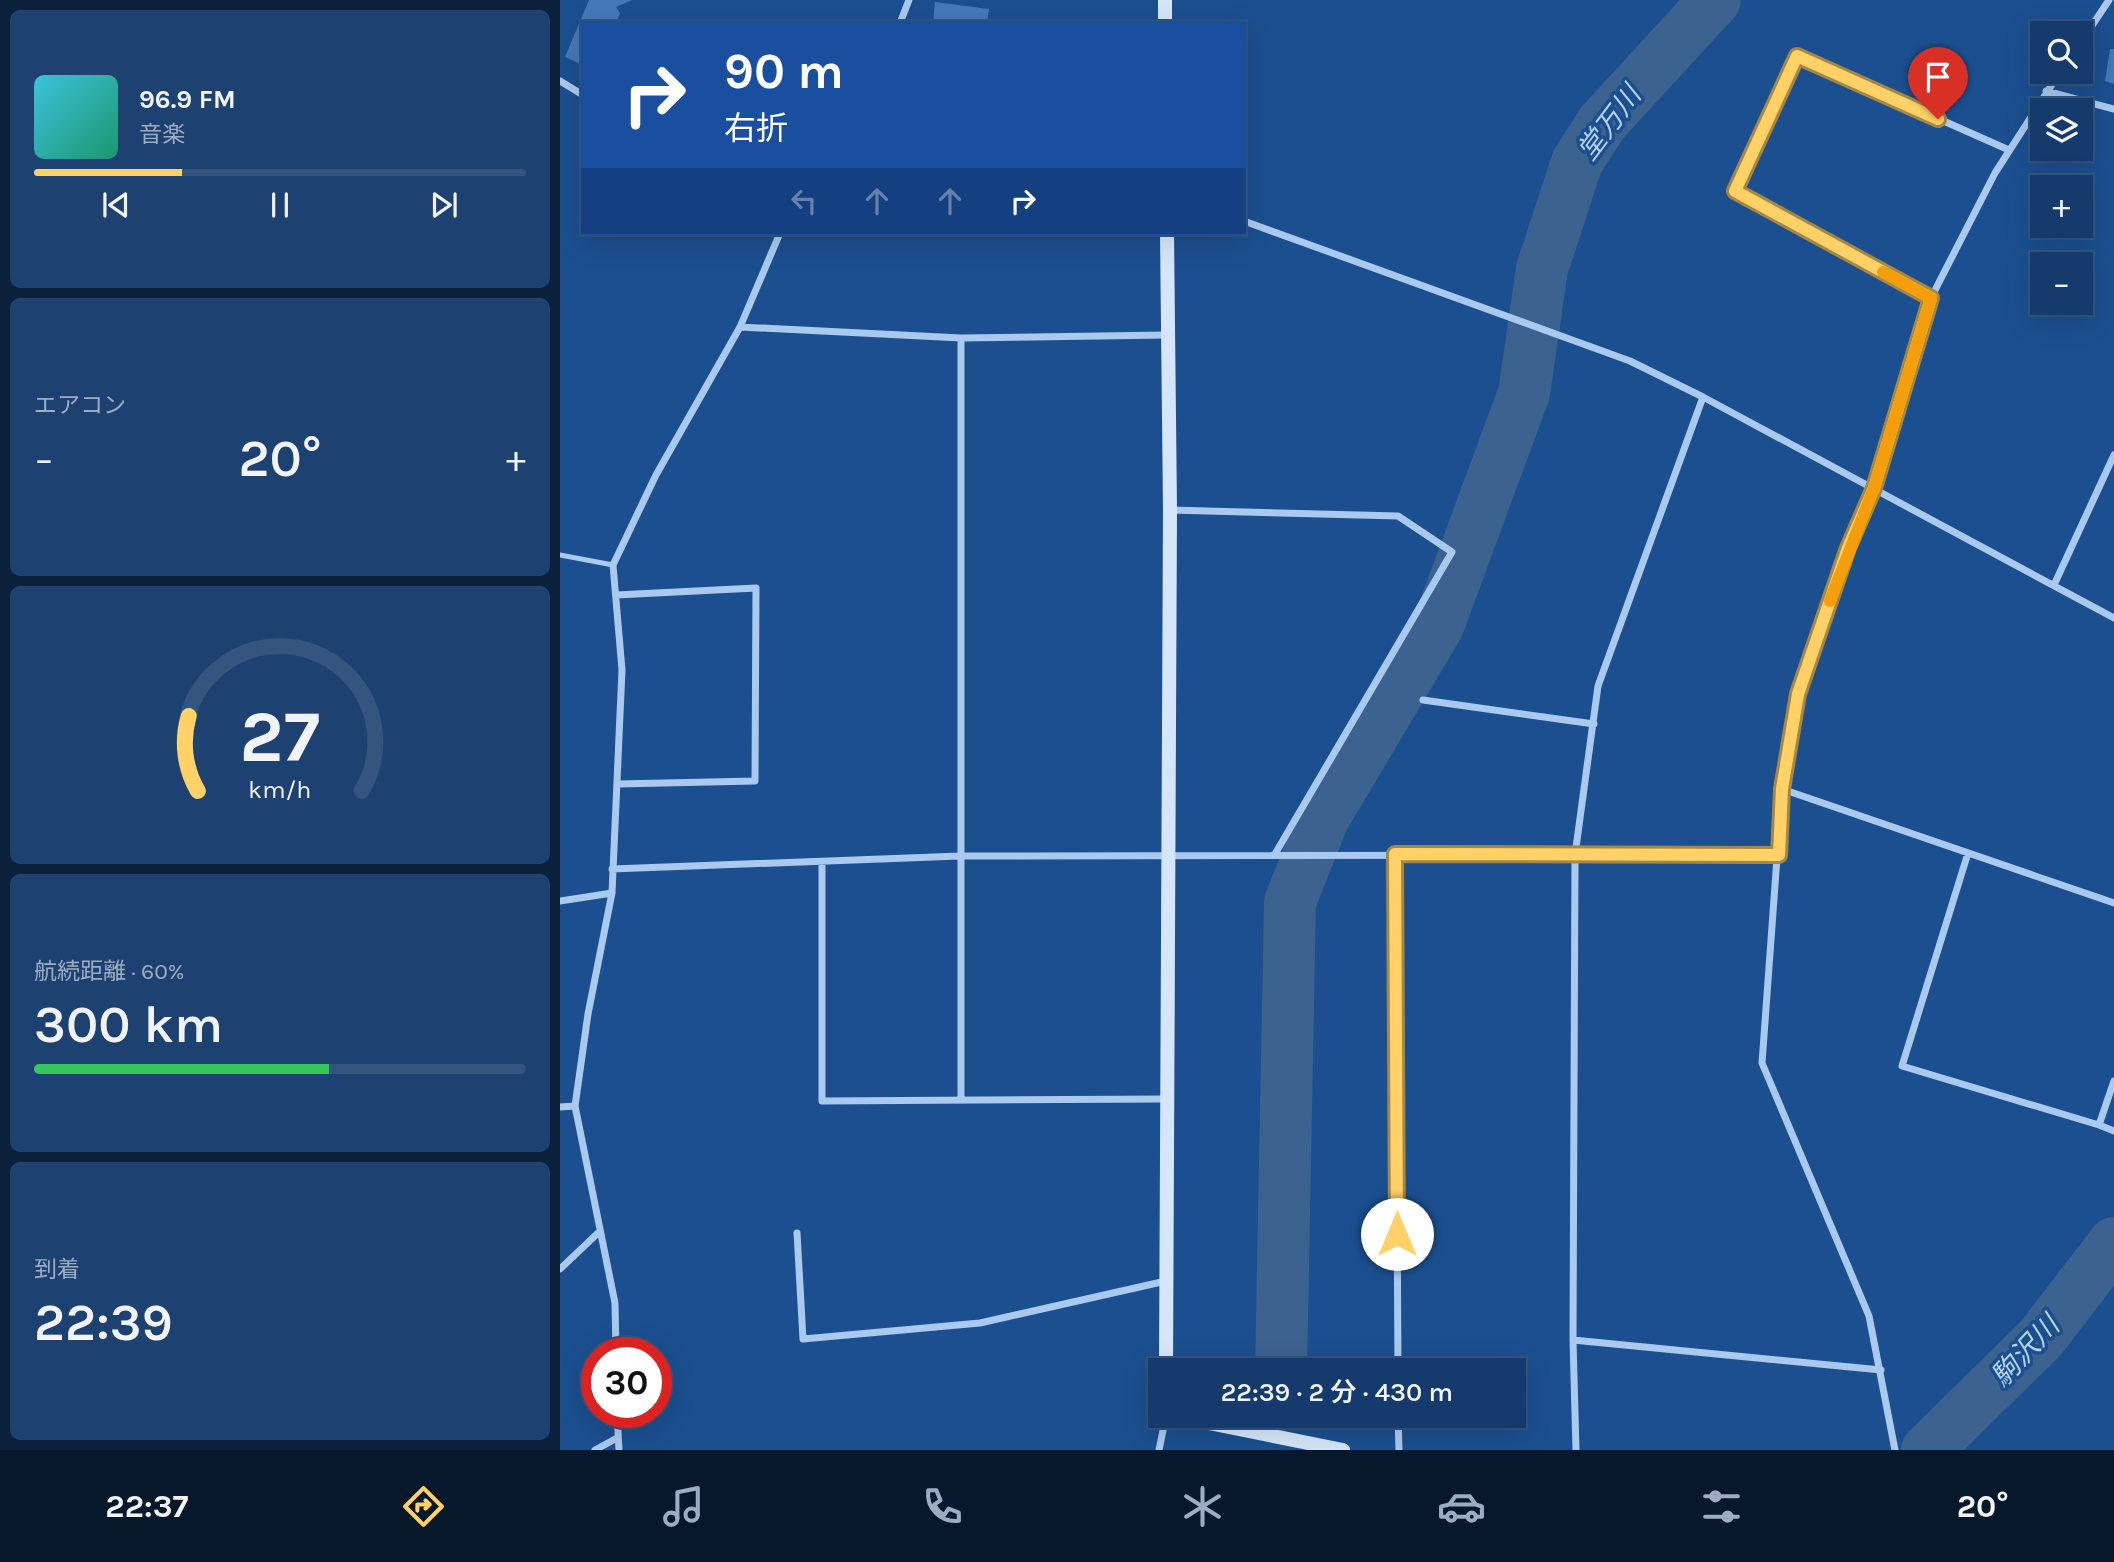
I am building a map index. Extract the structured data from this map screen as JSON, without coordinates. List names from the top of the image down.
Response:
{
  "water": ["堂万川", "駒沢川"],
  "page": {
    "map_buttons": ["+", "−"],
    "turn": ["90 m", "右折"],
    "song": ["96.9 FM", "音楽"],
    "tile": [
      "エアコン",
      ["航続距離 · 60%", "300 km"],
      ["到着", "22:39"]
    ],
    "heat": ["−", "20°", "+"],
    "limit": "30",
    "trip": "22:39 · 2 分 · 430 m",
    "tabs": ["22:37", "20°"],
    "gauge": ["27", "km/h"]
  }
}
